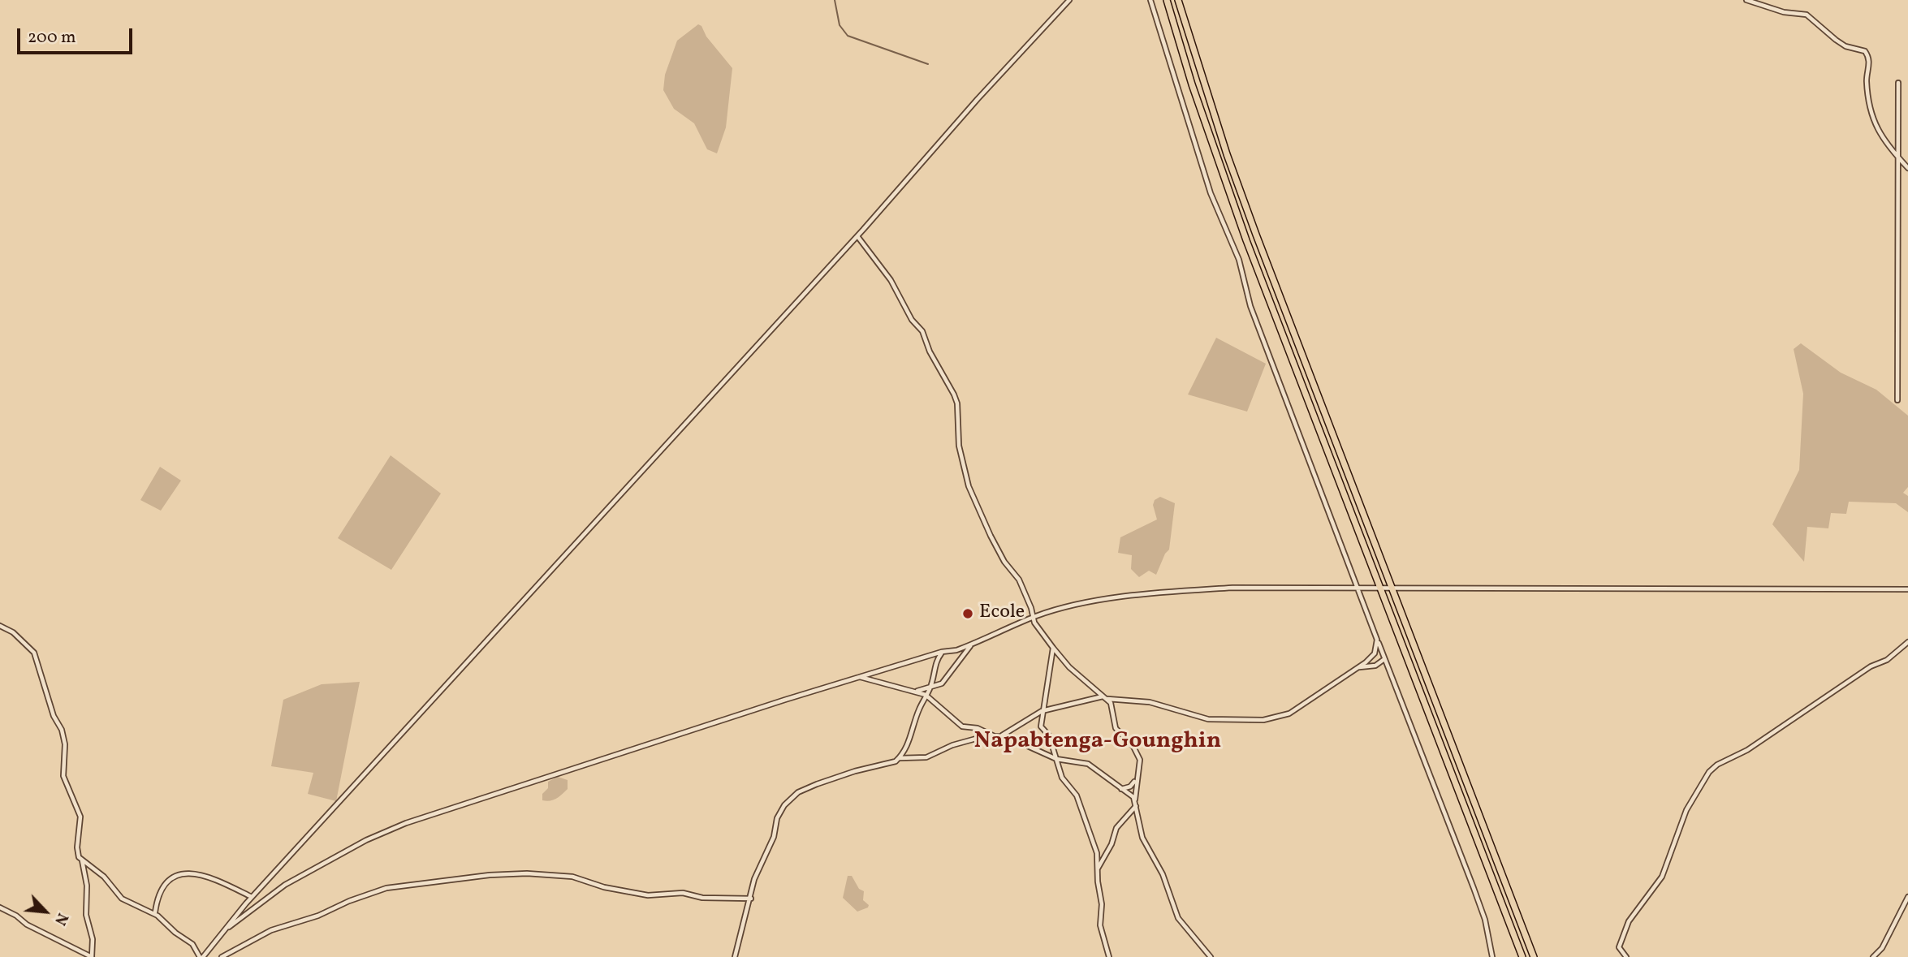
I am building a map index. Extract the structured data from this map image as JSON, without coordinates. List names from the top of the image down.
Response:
{
  "districts": ["Napabtenga-Gounghin"],
  "places": ["Ecole"],
  "scale_bar": "200 m",
  "north": "bottom right"
}
